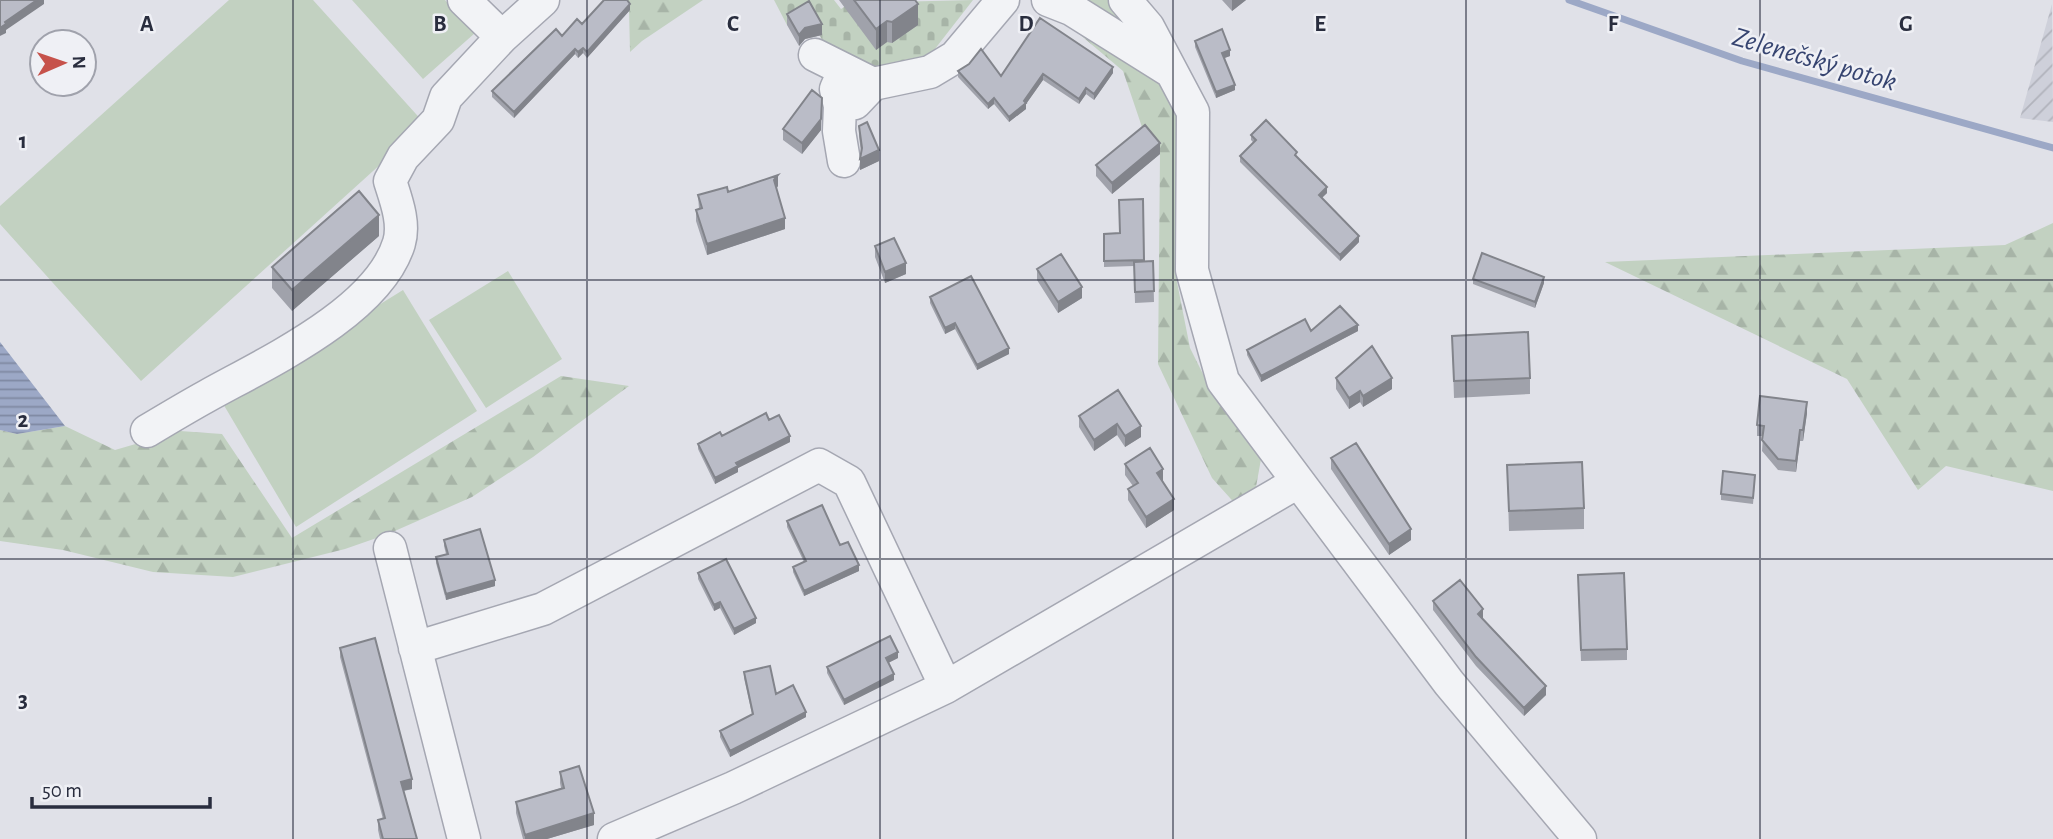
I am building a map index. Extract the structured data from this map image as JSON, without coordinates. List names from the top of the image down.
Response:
{
  "water": ["Zelenečský potok"],
  "scale_bar": "50 m",
  "north": "right",
  "grid": {
    "columns": [
      "A",
      "B",
      "C",
      "D",
      "E",
      "F",
      "G"
    ],
    "rows": ["1", "2", "3"]
  }
}
